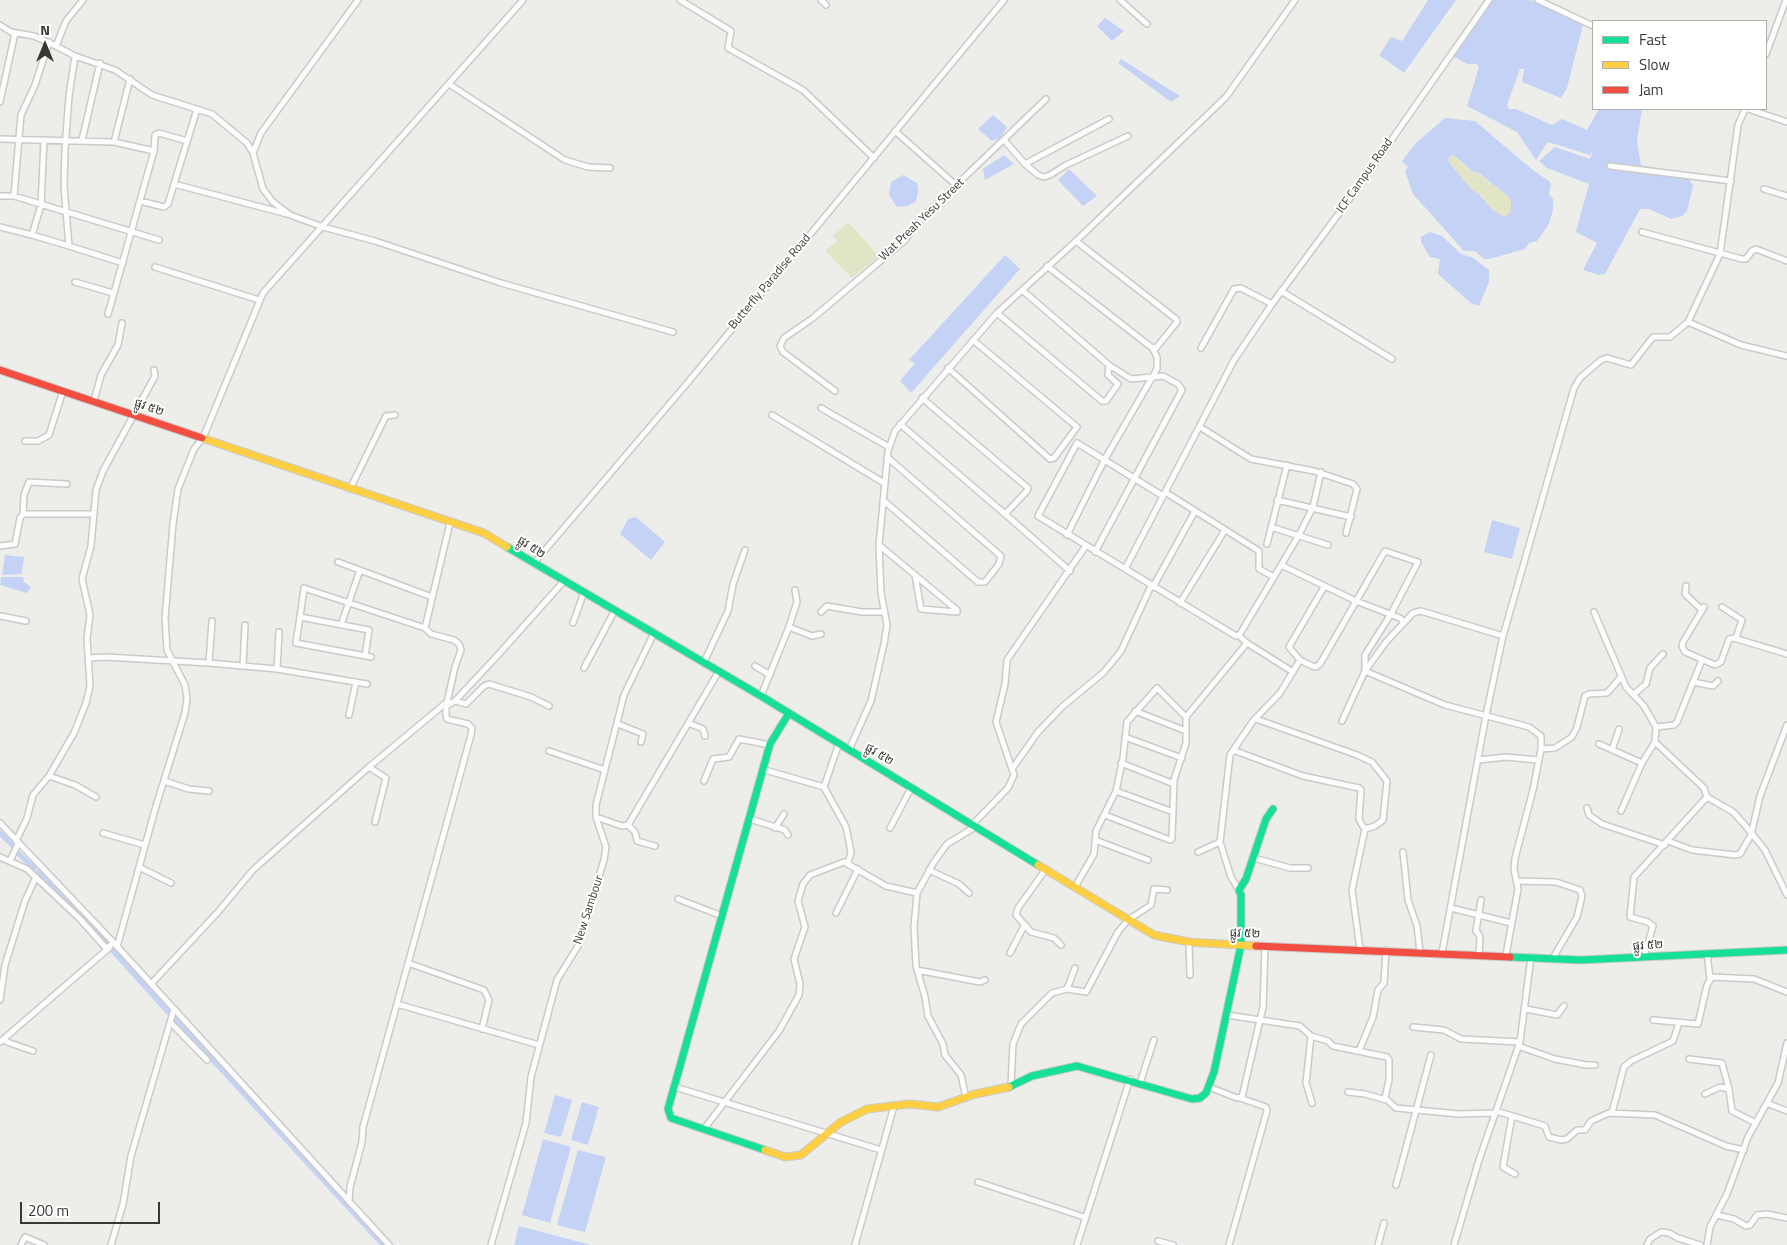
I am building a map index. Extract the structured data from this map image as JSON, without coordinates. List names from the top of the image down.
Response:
{
  "streets": {
    "street": [
      "ICF Campus Road",
      "Wat Preah Yesu Street",
      "Butterfly Paradise Road",
      "ផ្លូវ ៥២",
      "New Sambour"
    ]
  },
  "crossings": [
    ["Butterfly Paradise Road", "ផ្លូវ ៥២"],
    ["ផ្លូវ ៥២", "New Sambour"]
  ],
  "legend": ["Fast", "Slow", "Jam"],
  "scale_bar": "200 m",
  "north": "top"
}
